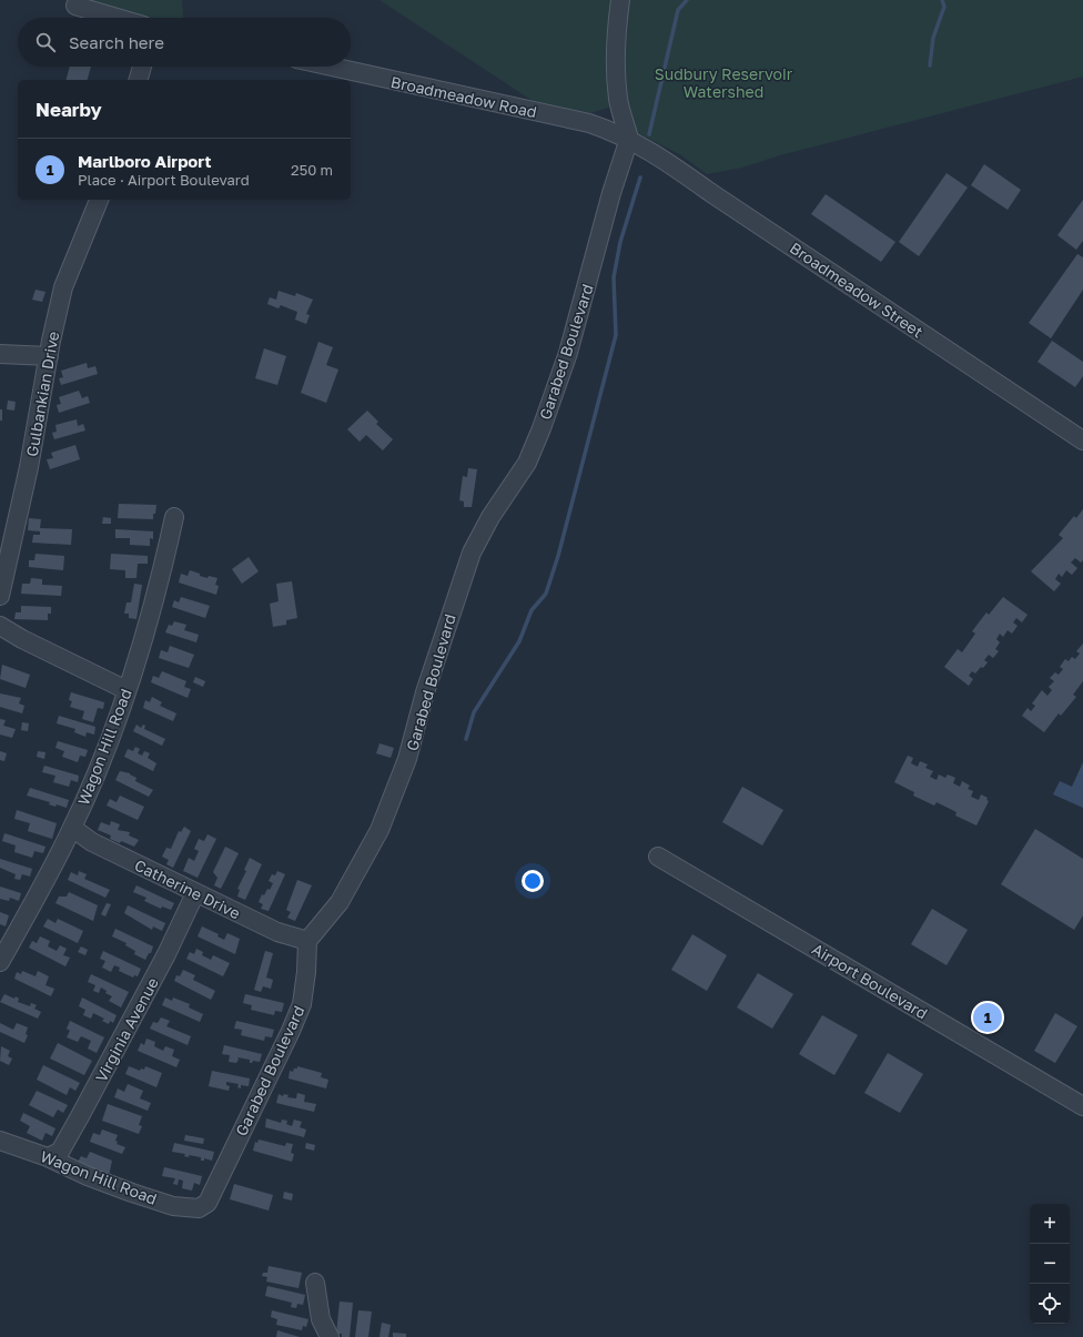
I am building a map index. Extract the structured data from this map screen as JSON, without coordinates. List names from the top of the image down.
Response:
{
  "streets": {
    "street": [
      "Broadmeadow Road",
      "Broadmeadow Street",
      "Garabed Boulevard",
      "Gulbankian Drive",
      "Wagon Hill Road",
      "Catherine Drive",
      "Airport Boulevard",
      "Virginia Avenue"
    ]
  },
  "crossings": [
    ["Broadmeadow Road", "Broadmeadow Street"],
    ["Broadmeadow Road", "Garabed Boulevard"],
    ["Broadmeadow Street", "Garabed Boulevard"],
    ["Garabed Boulevard", "Wagon Hill Road"],
    ["Garabed Boulevard", "Catherine Drive"],
    ["Wagon Hill Road", "Catherine Drive"],
    ["Wagon Hill Road", "Virginia Avenue"],
    ["Catherine Drive", "Virginia Avenue"]
  ],
  "parks": ["Sudbury Reservoir Watershed"],
  "page": {
    "search": "Search here",
    "heading": "Nearby",
    "list": [
      {
        "mark": "1",
        "name": "Marlboro Airport",
        "note": "Place · Airport Boulevard",
        "value": "250 m"
      }
    ],
    "pins": "1",
    "map_buttons": ["+", "−"]
  }
}
